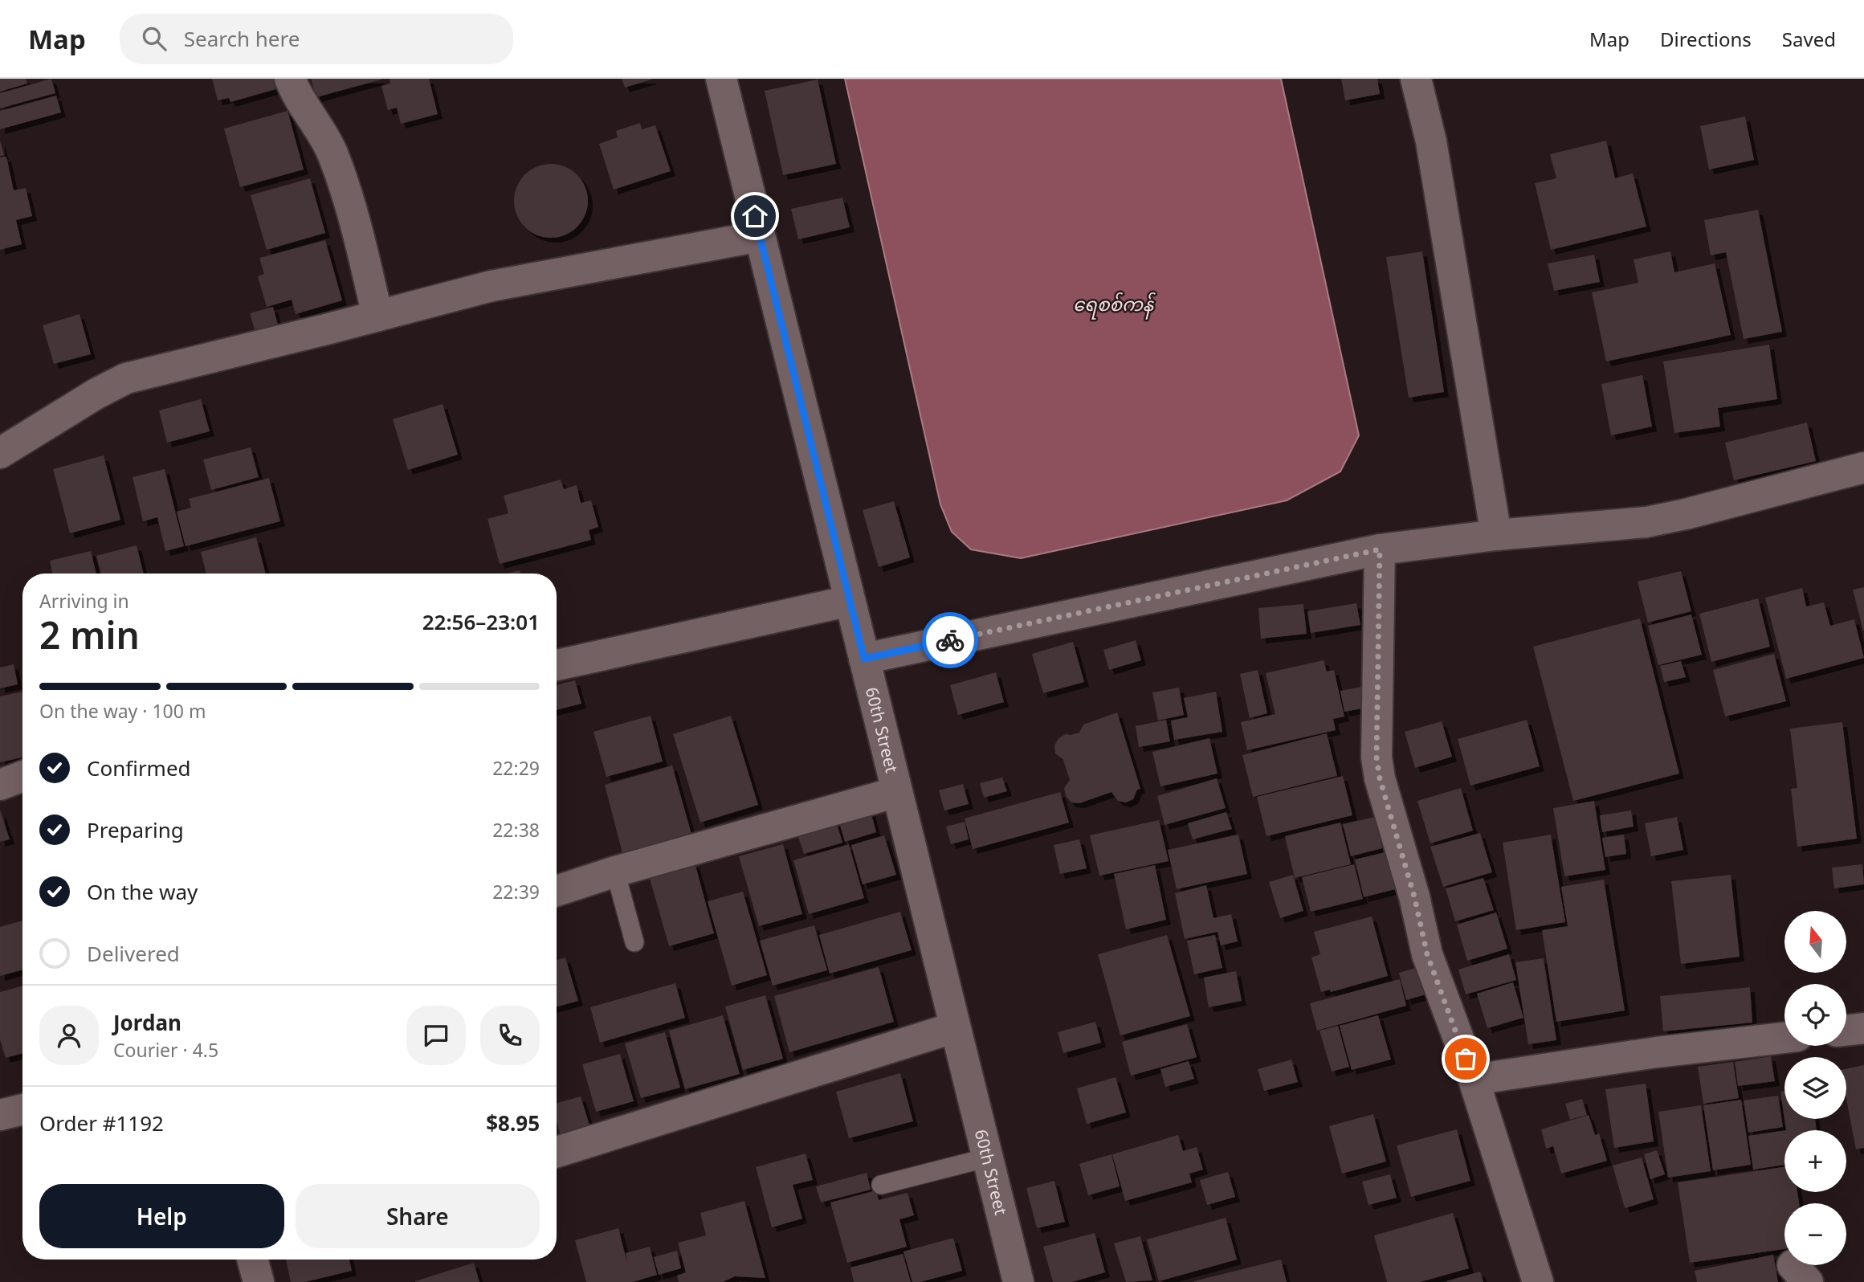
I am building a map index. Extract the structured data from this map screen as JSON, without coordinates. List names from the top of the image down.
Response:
{
  "streets": {
    "street": ["60th Street"]
  },
  "water": ["ရေစစ်ကန်"],
  "north": "top",
  "page": {
    "header": "Map",
    "search": "Search here",
    "nav": ["Map", "Directions", "Saved"],
    "heading": ["2 min", "Arriving in", "22:56–23:01"],
    "panel": [
      "Jordan",
      "Courier · 4.5",
      "Order #1192",
      "$8.95"
    ],
    "bar": "On the way · 100 m",
    "list": [
      ["Confirmed", "22:29"],
      ["Preparing", "22:38"],
      ["On the way", "22:39"],
      "Delivered"
    ],
    "map_buttons": ["+", "−"],
    "buttons": ["Help", "Share"]
  }
}
